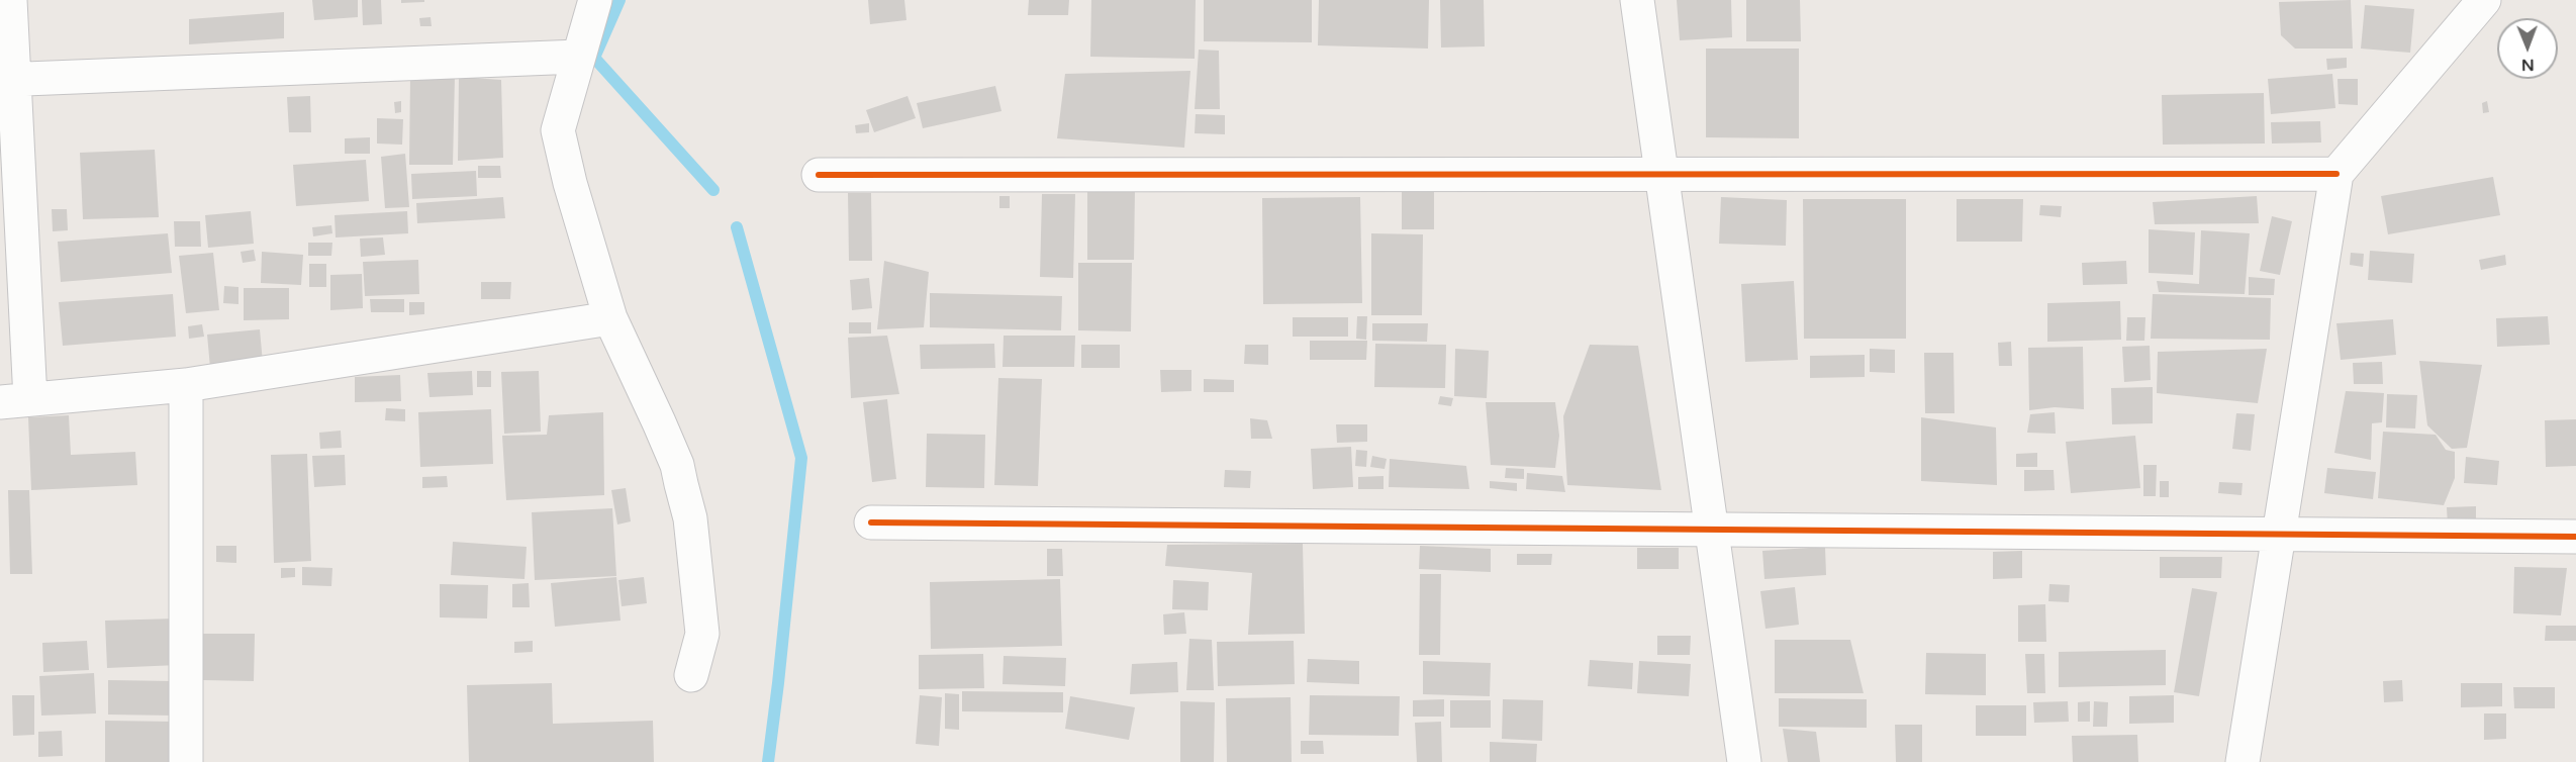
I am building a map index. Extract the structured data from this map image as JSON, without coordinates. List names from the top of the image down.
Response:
{
  "north": "bottom"
}
